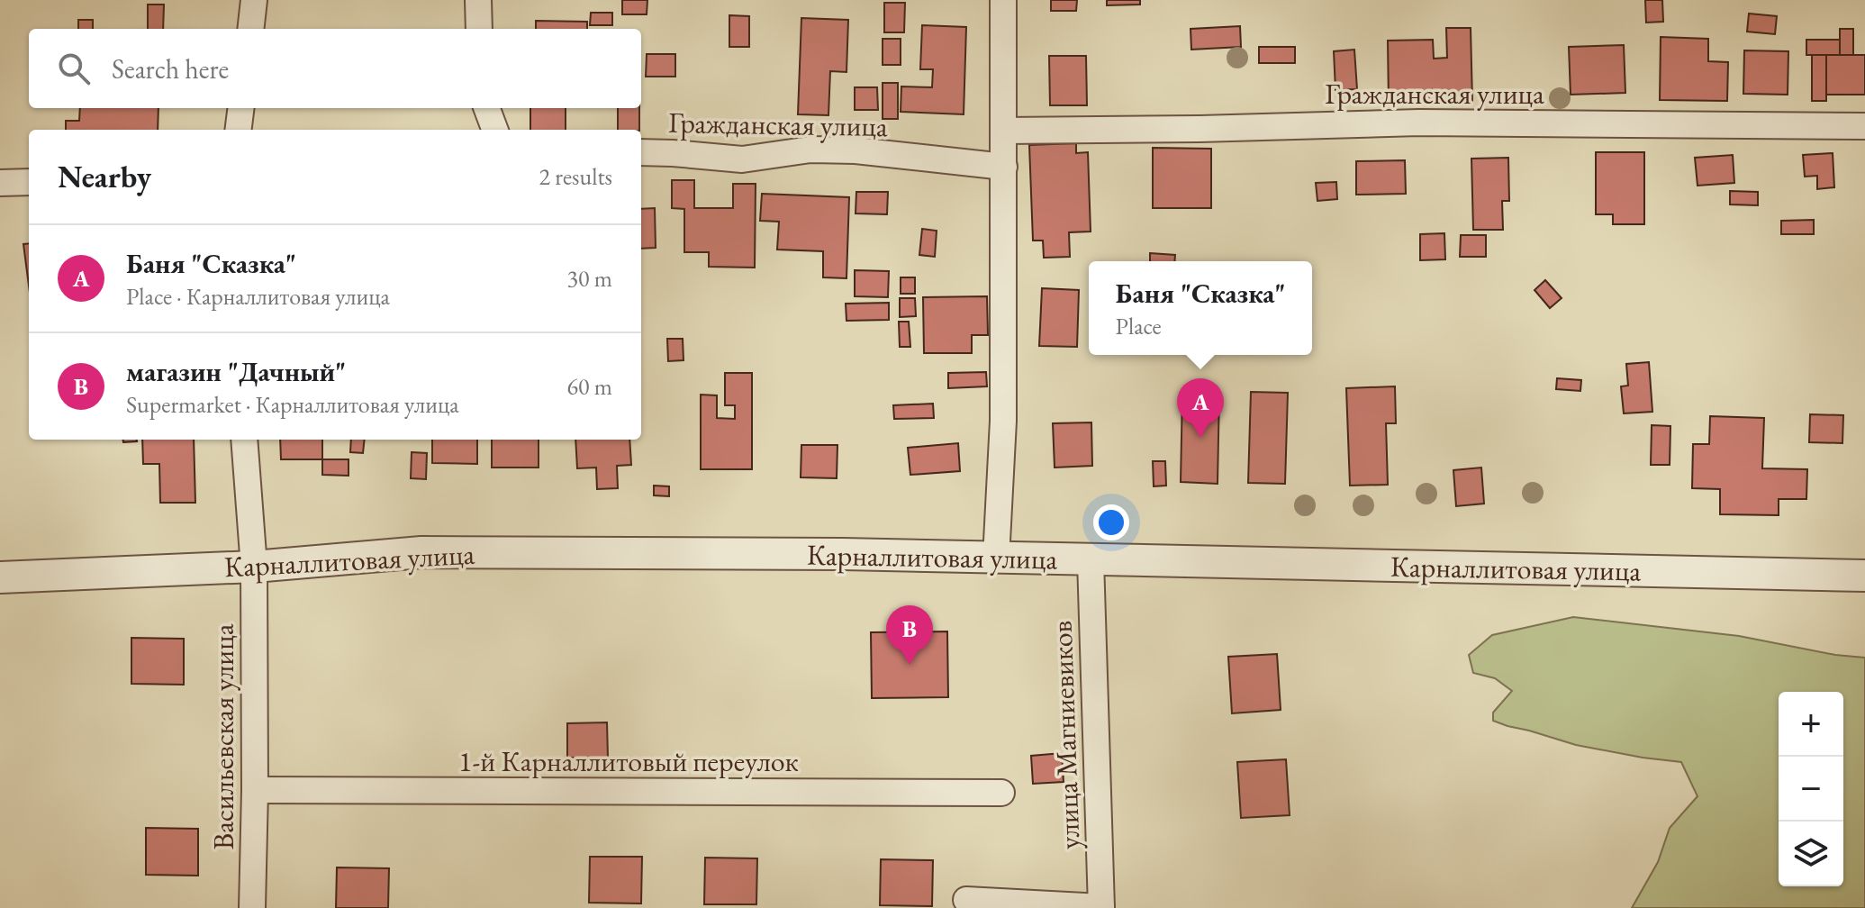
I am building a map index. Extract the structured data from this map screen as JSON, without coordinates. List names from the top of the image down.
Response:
{
  "streets": {
    "street": [
      "Гражданская улица",
      "Карналлитовая улица",
      "улица Магниевиков",
      "Васильевская улица",
      "1-й Карналлитовый переулок"
    ]
  },
  "crossings": [
    ["Карналлитовая улица", "улица Магниевиков"],
    ["Карналлитовая улица", "Васильевская улица"],
    ["Васильевская улица", "1-й Карналлитовый переулок"]
  ],
  "page": {
    "search": "Search here",
    "heading": ["Nearby", "2 results"],
    "list": [
      {
        "mark": "A",
        "name": "Баня \"Сказка\"",
        "note": "Place · Карналлитовая улица",
        "value": "30 m"
      },
      {
        "mark": "B",
        "name": "магазин \"Дачный\"",
        "note": "Supermarket · Карналлитовая улица",
        "value": "60 m"
      }
    ],
    "popup": ["Баня \"Сказка\"", "Place"],
    "pins": ["A", "B"],
    "map_buttons": ["+", "−"]
  }
}
